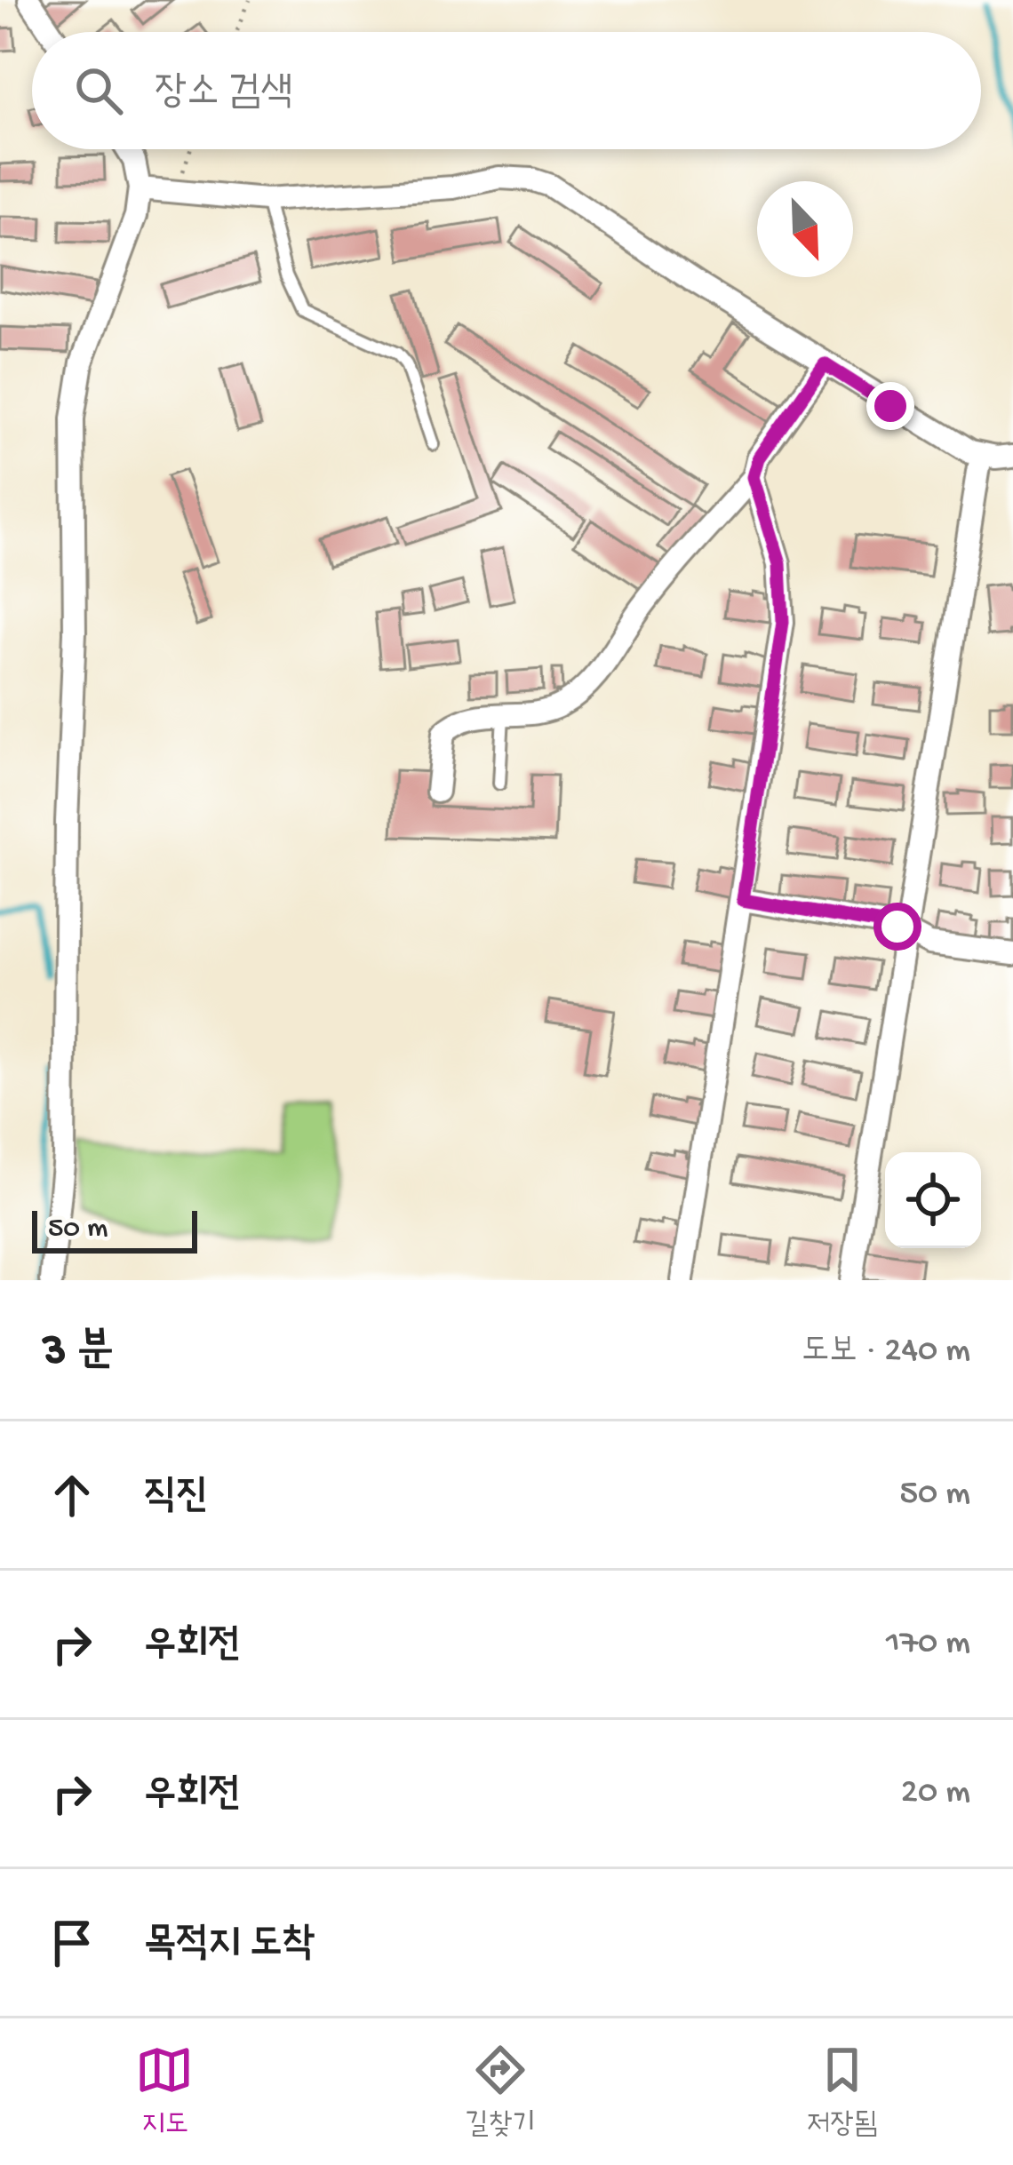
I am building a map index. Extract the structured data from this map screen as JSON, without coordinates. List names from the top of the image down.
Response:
{
  "scale_bar": "50 m",
  "north": "bottom right",
  "page": {
    "search": "장소 검색",
    "scale": "50 m",
    "heading": ["3 분", "도보 · 240 m"],
    "list": [
      ["직진", "50 m"],
      ["우회전", "170 m"],
      ["우회전", "20 m"],
      "목적지 도착"
    ],
    "nav": ["지도", "길찾기", "저장됨"]
  }
}
